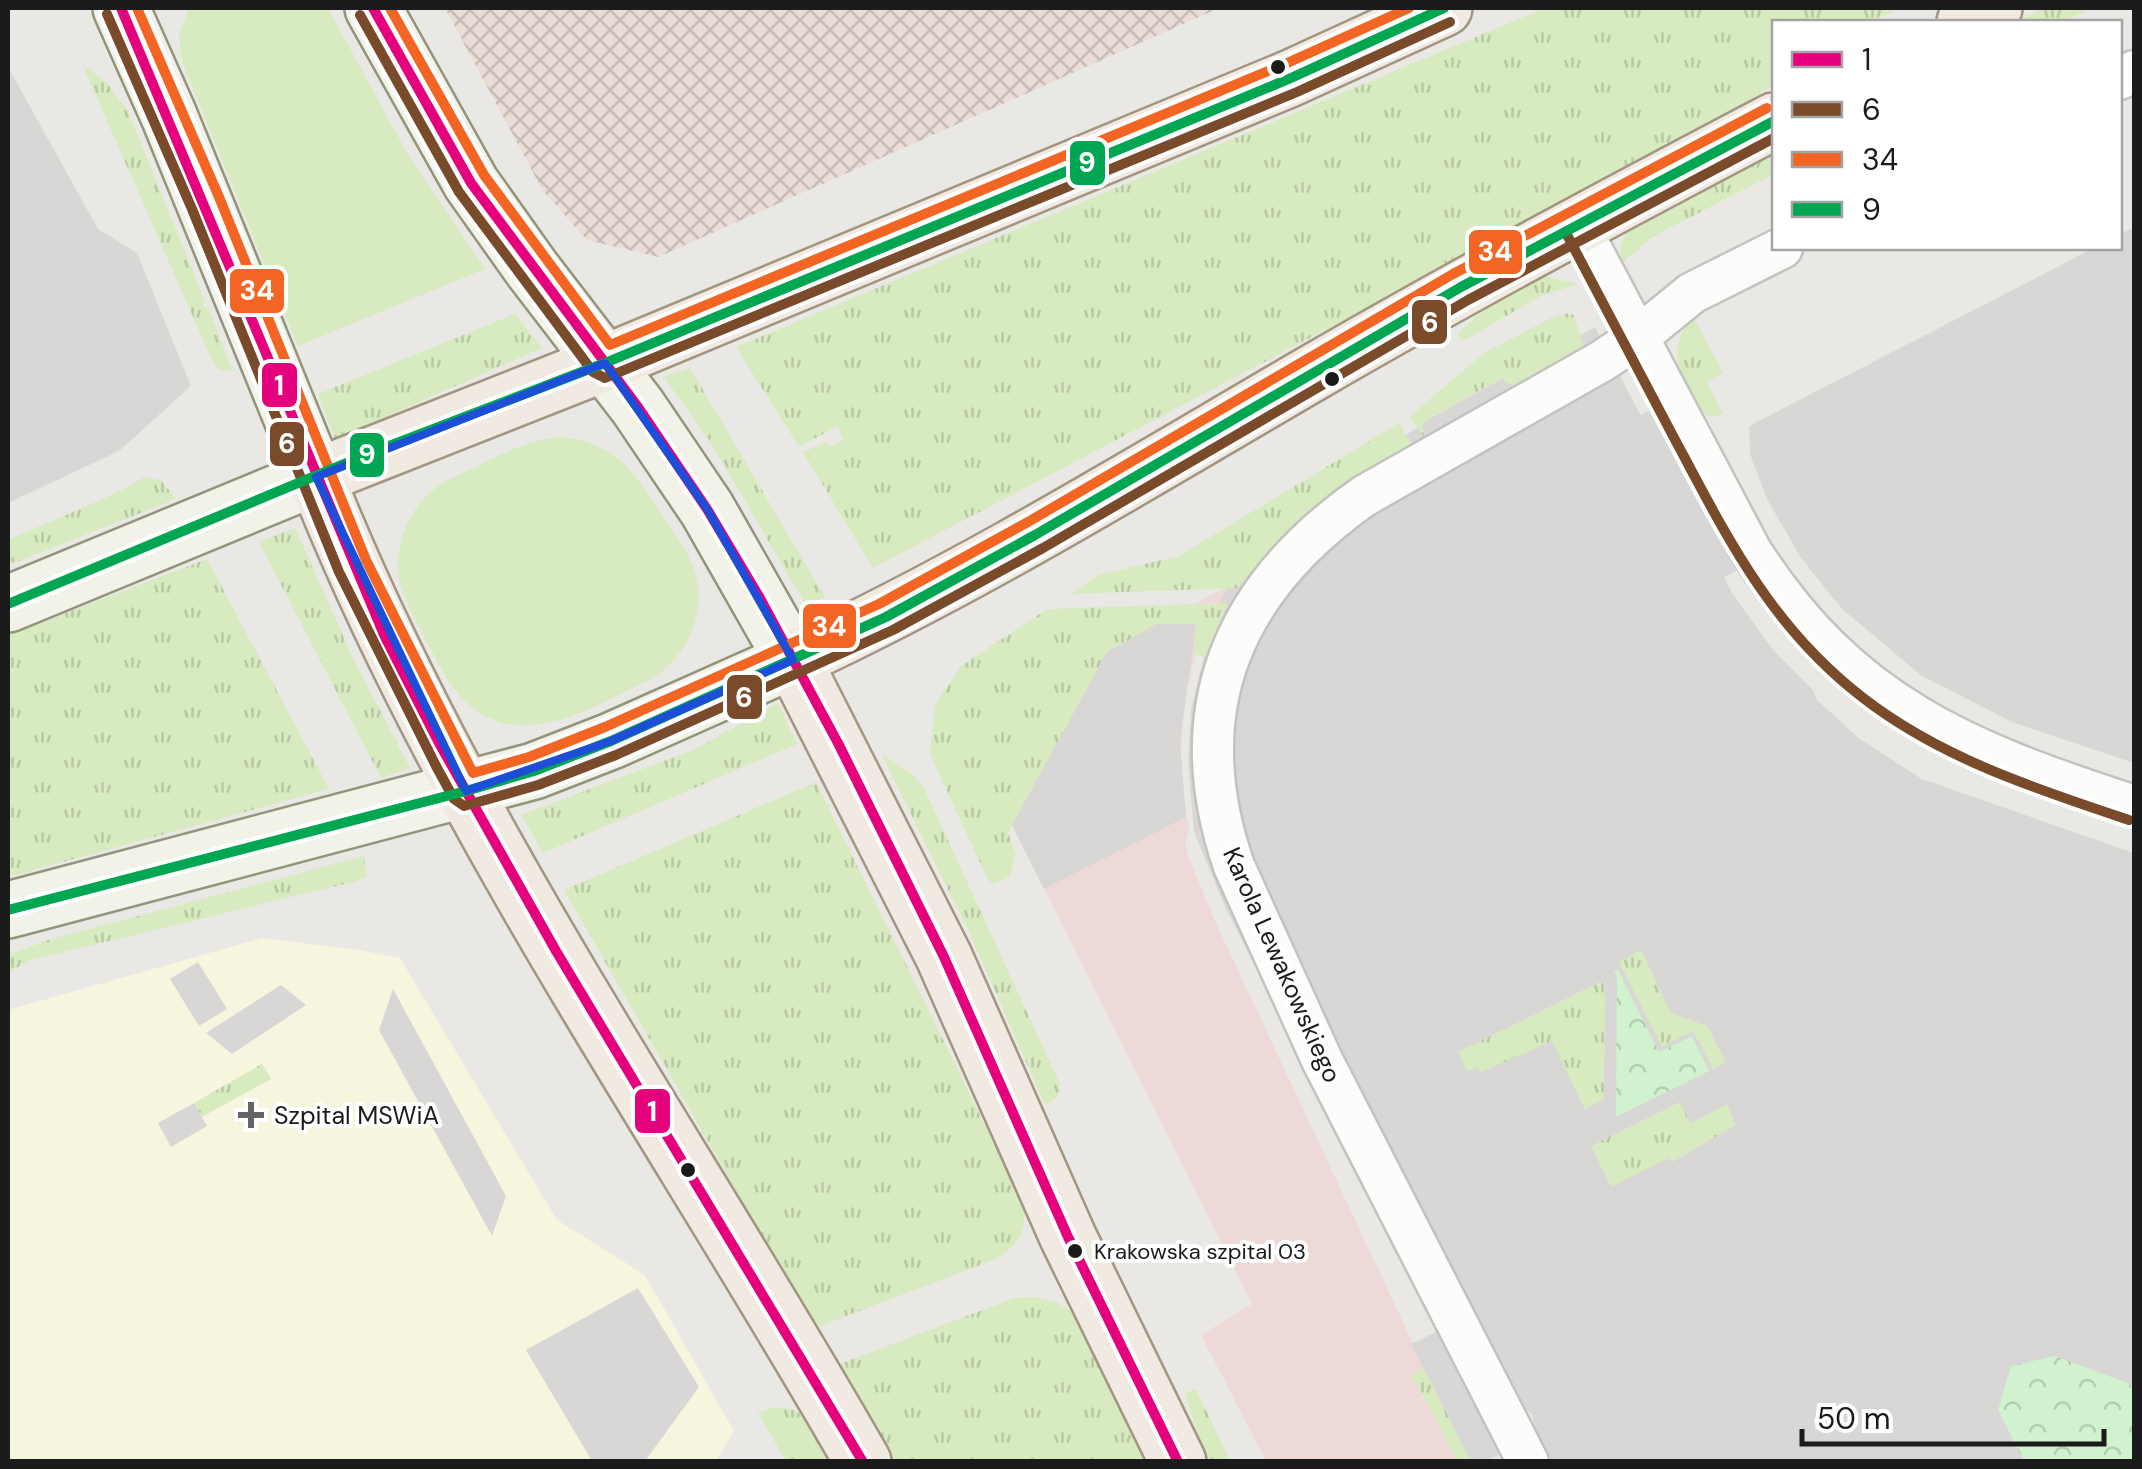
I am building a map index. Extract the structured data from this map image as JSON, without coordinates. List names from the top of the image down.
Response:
{
  "streets": {
    "street": ["Karola Lewakowskiego"]
  },
  "places": {
    "health": ["Szpital MSWiA"],
    "other": ["Krakowska szpital 03"]
  },
  "lines": [
    "transit line 1",
    "transit line 34",
    "transit line 9",
    "transit line 6"
  ],
  "legend": [
    "1",
    "6",
    "34",
    "9"
  ],
  "scale_bar": "50 m"
}
